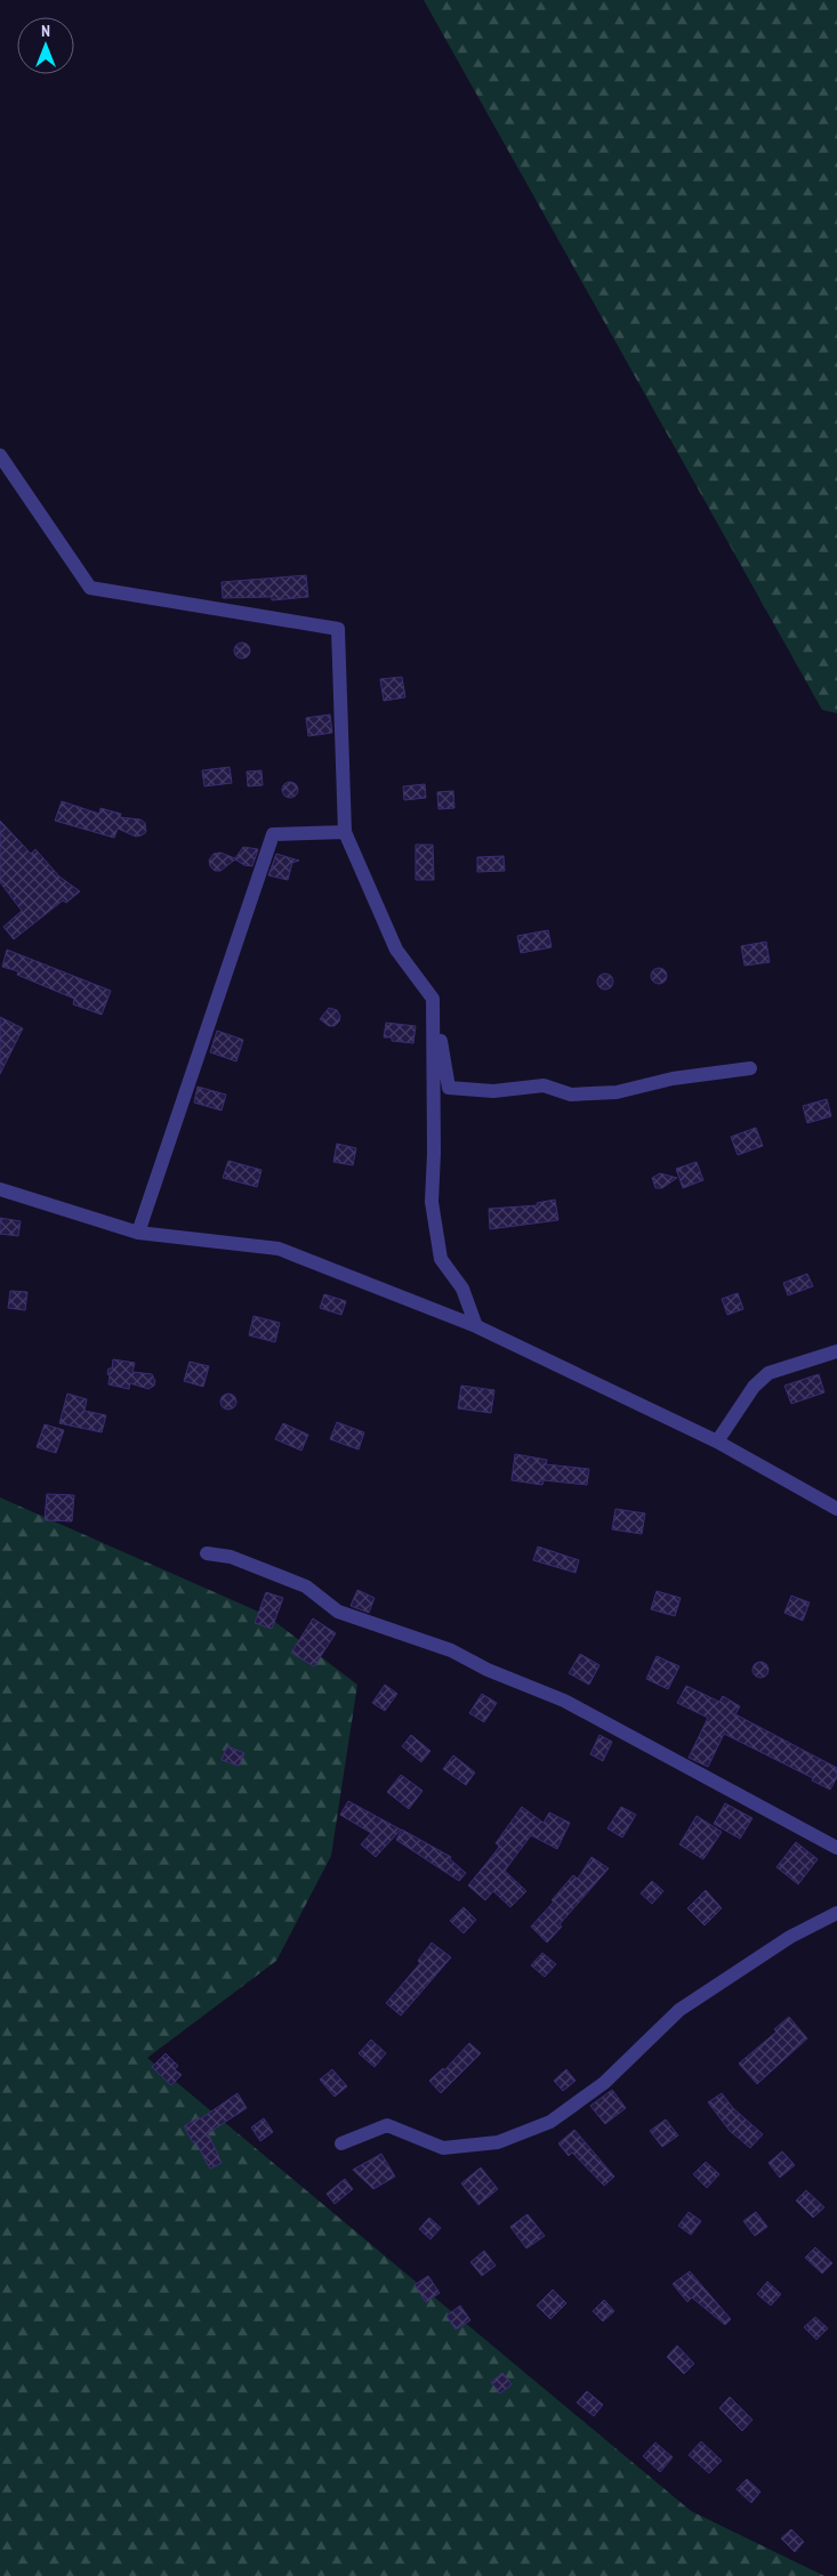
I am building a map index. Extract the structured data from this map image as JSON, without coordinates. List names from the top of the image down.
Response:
{
  "north": "top"
}
